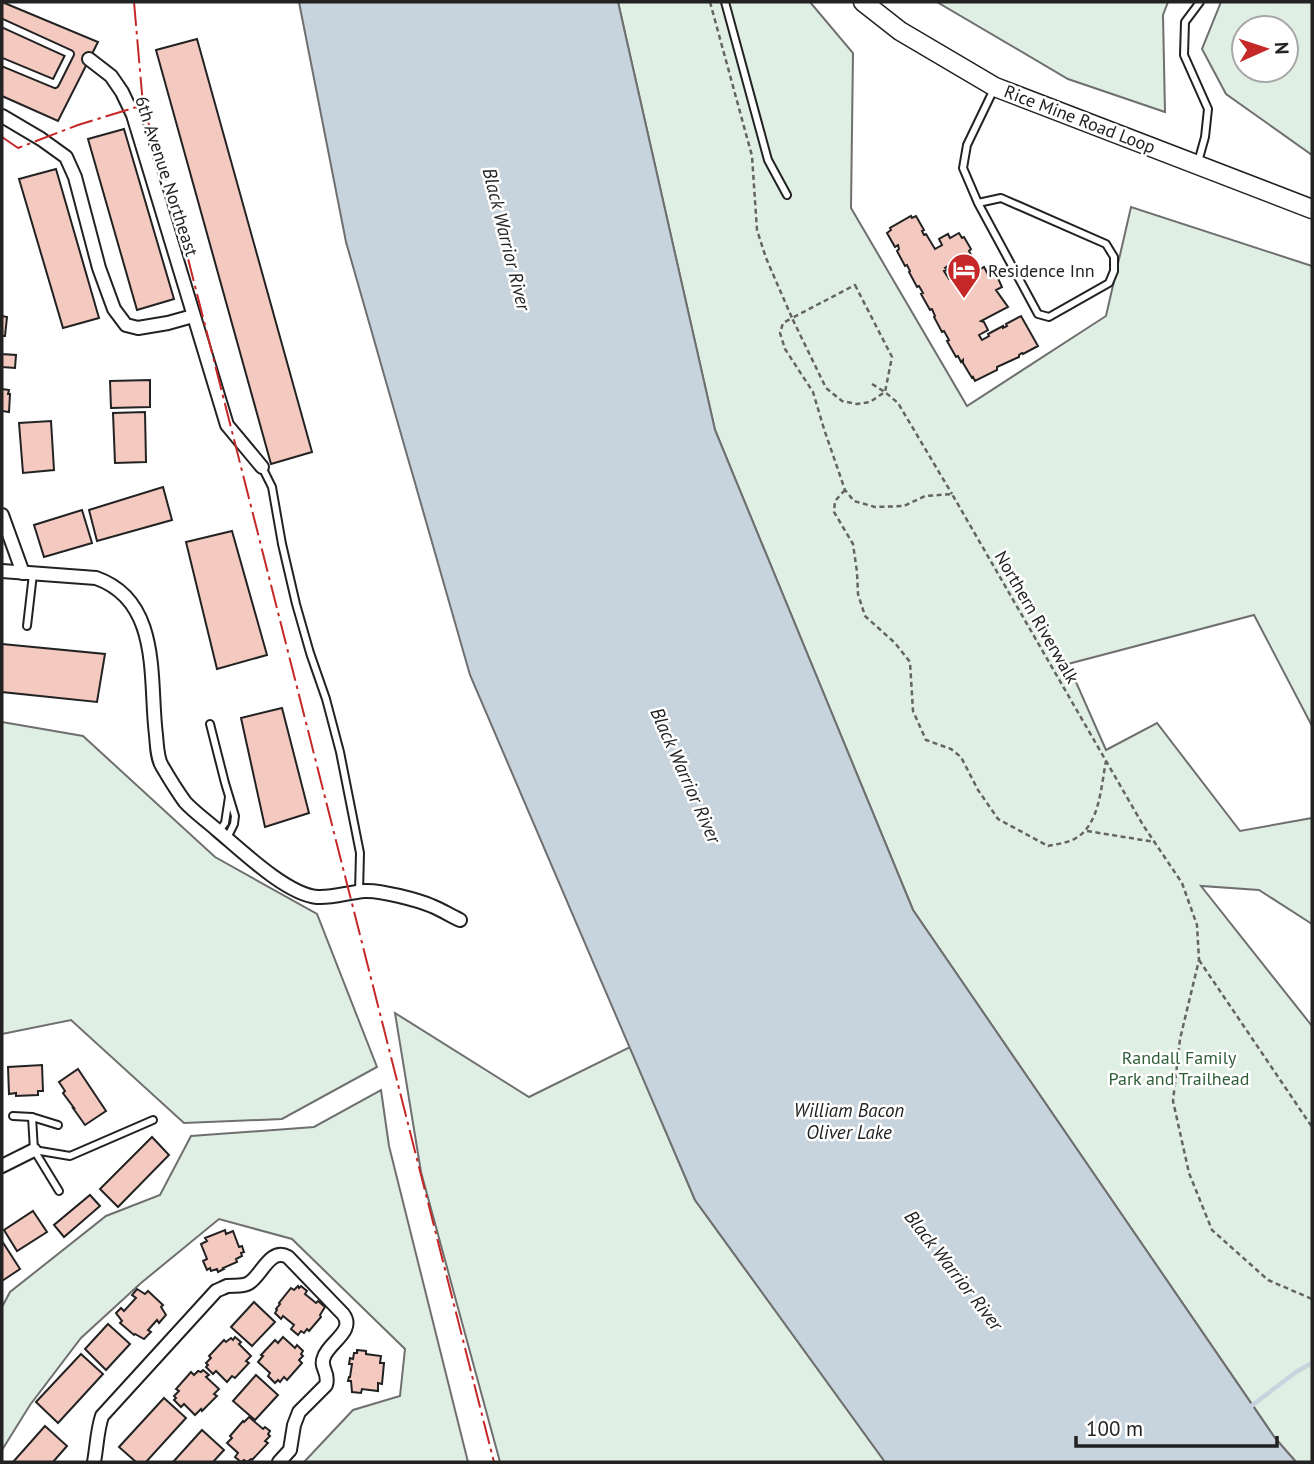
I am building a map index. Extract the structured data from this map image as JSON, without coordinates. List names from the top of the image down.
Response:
{
  "streets": {
    "main road": ["Rice Mine Road Loop"],
    "street": ["6th Avenue Northeast"],
    "path": ["Northern Riverwalk"]
  },
  "water": ["Black Warrior River", "William Bacon Oliver Lake"],
  "parks": ["Randall Family Park and Trailhead"],
  "places": {
    "hotel": ["Residence Inn"]
  },
  "scale_bar": "100 m",
  "north": "right"
}
